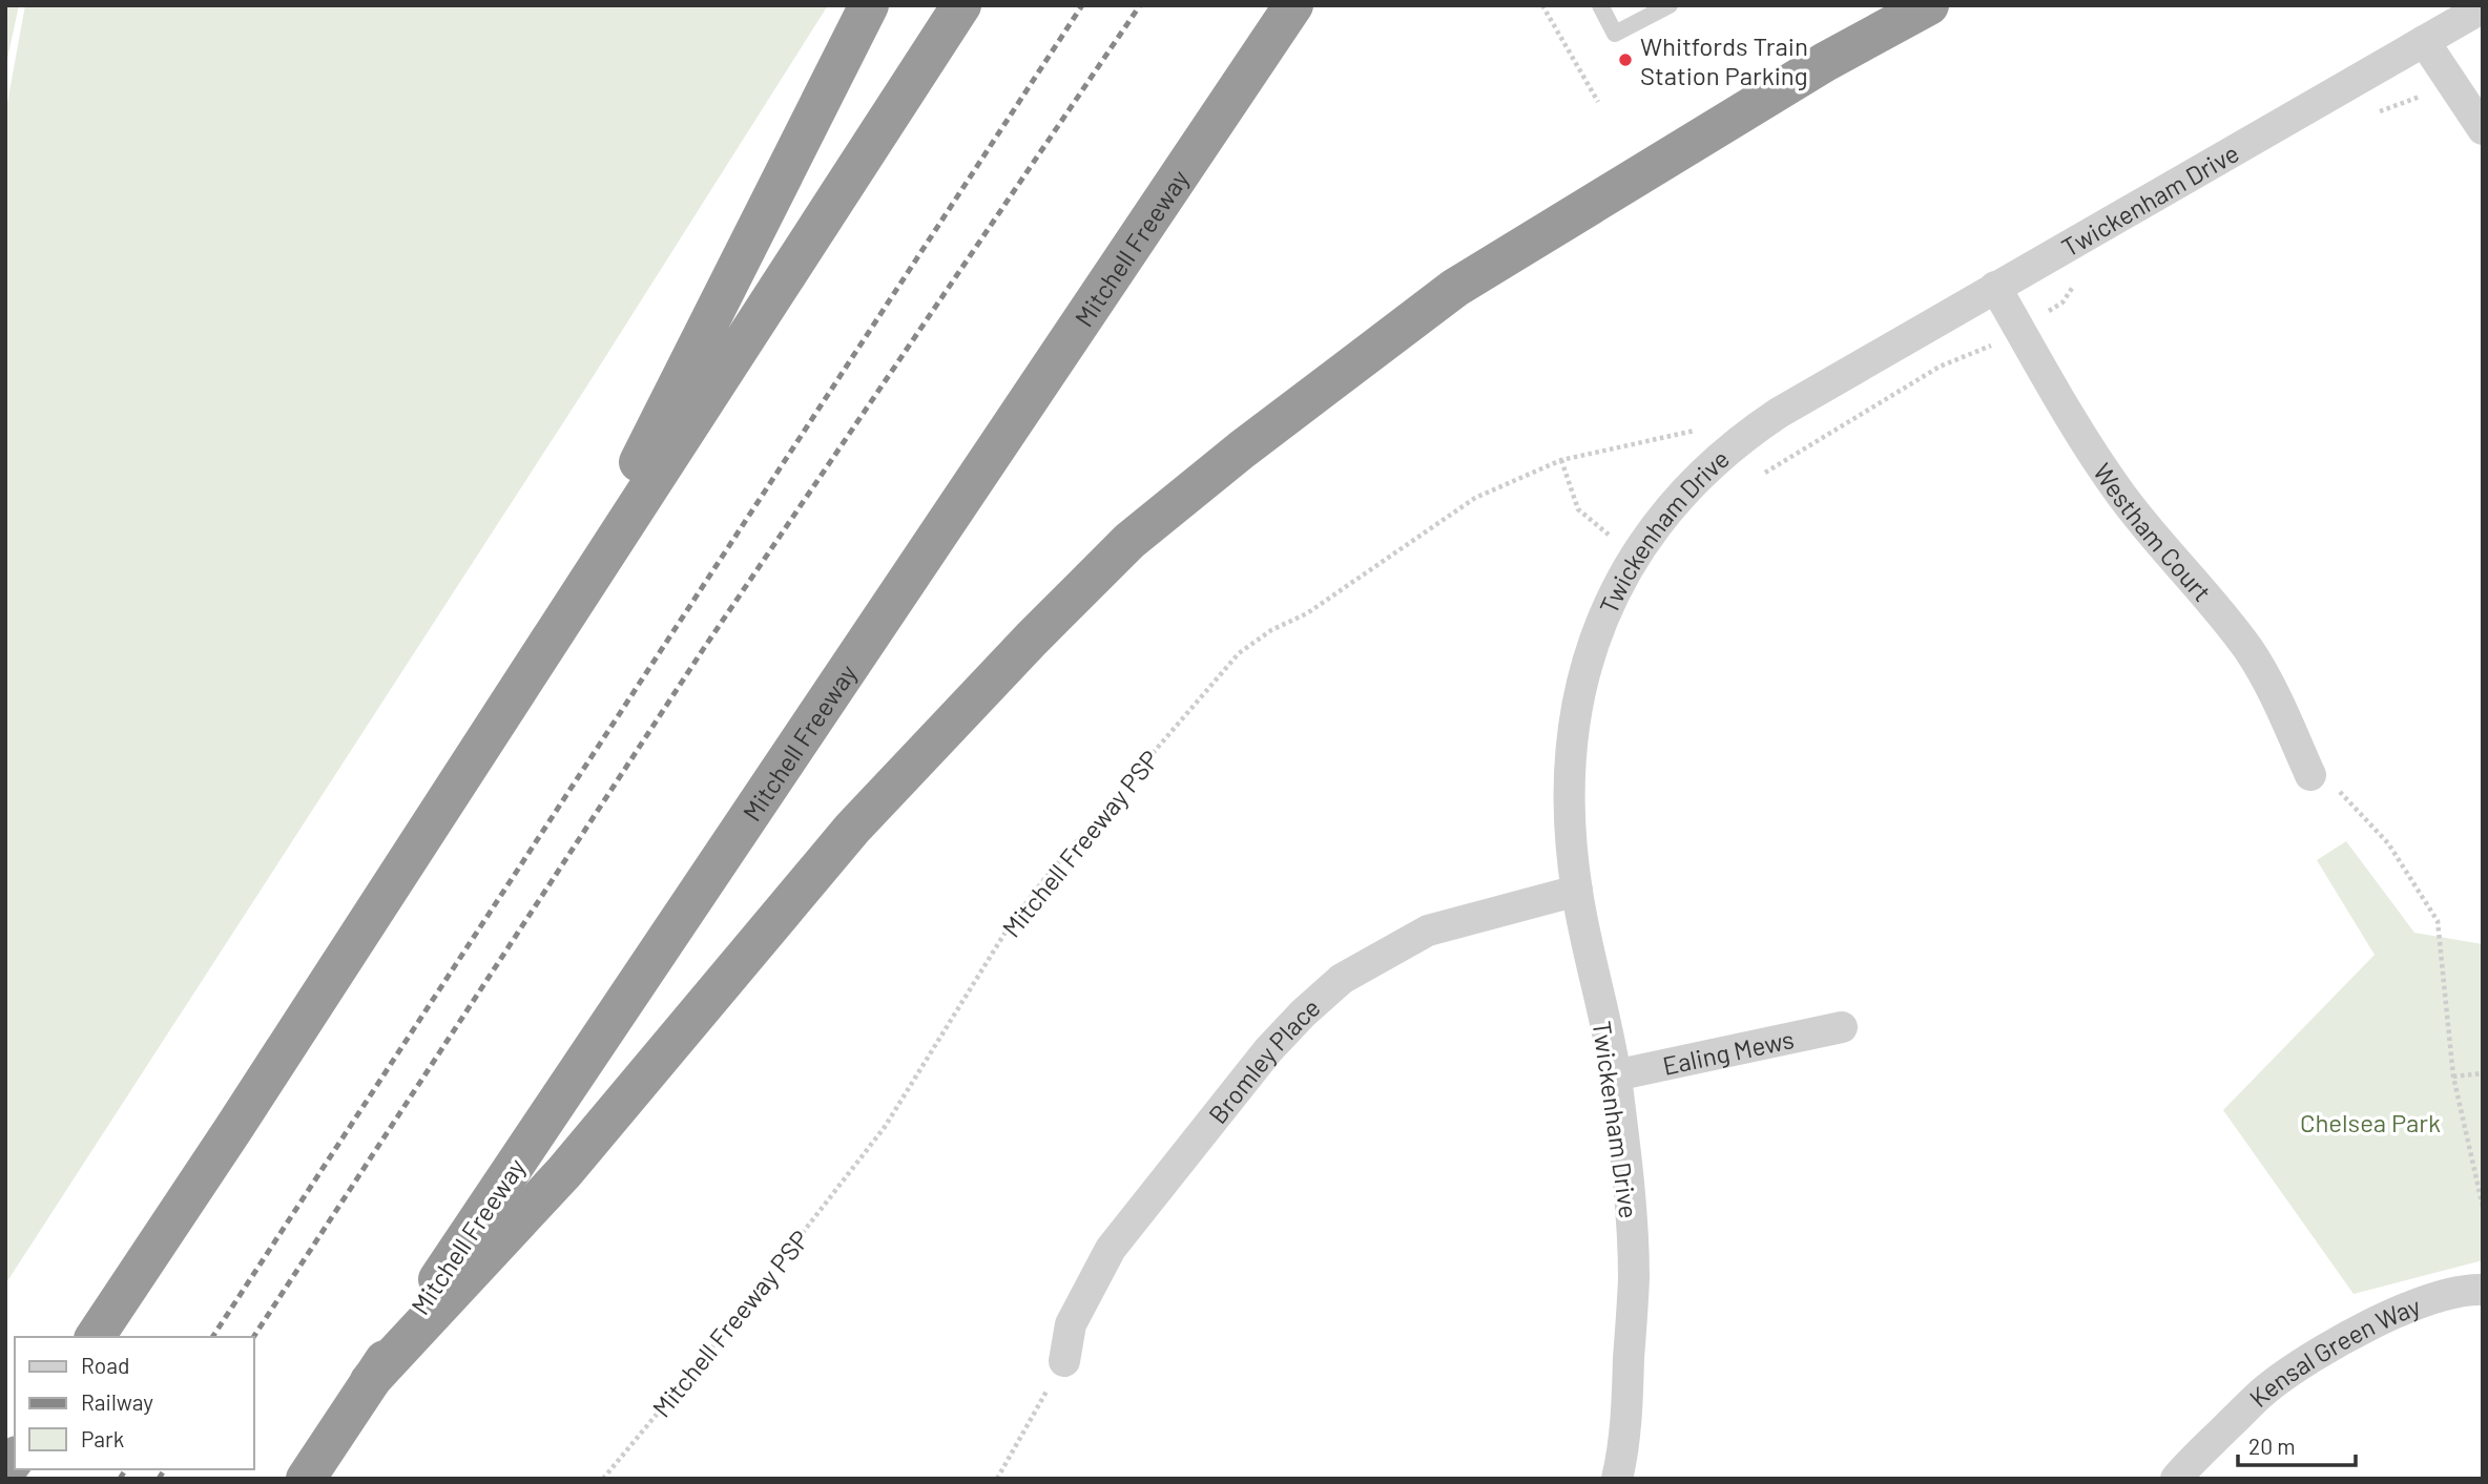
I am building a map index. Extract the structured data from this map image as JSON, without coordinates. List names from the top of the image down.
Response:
{
  "streets": {
    "highway": ["Mitchell Freeway"],
    "street": [
      "Twickenham Drive",
      "Westham Court",
      "Ealing Mews",
      "Bromley Place",
      "Kensal Green Way"
    ],
    "path": ["Mitchell Freeway PSP"]
  },
  "crossings": [
    ["Twickenham Drive", "Westham Court"],
    ["Twickenham Drive", "Mitchell Freeway PSP"],
    ["Twickenham Drive", "Ealing Mews"],
    ["Twickenham Drive", "Bromley Place"]
  ],
  "parks": ["Chelsea Park"],
  "places": ["Whitfords Train Station Parking"],
  "legend": ["Road", "Railway", "Park"],
  "scale_bar": "20 m"
}
